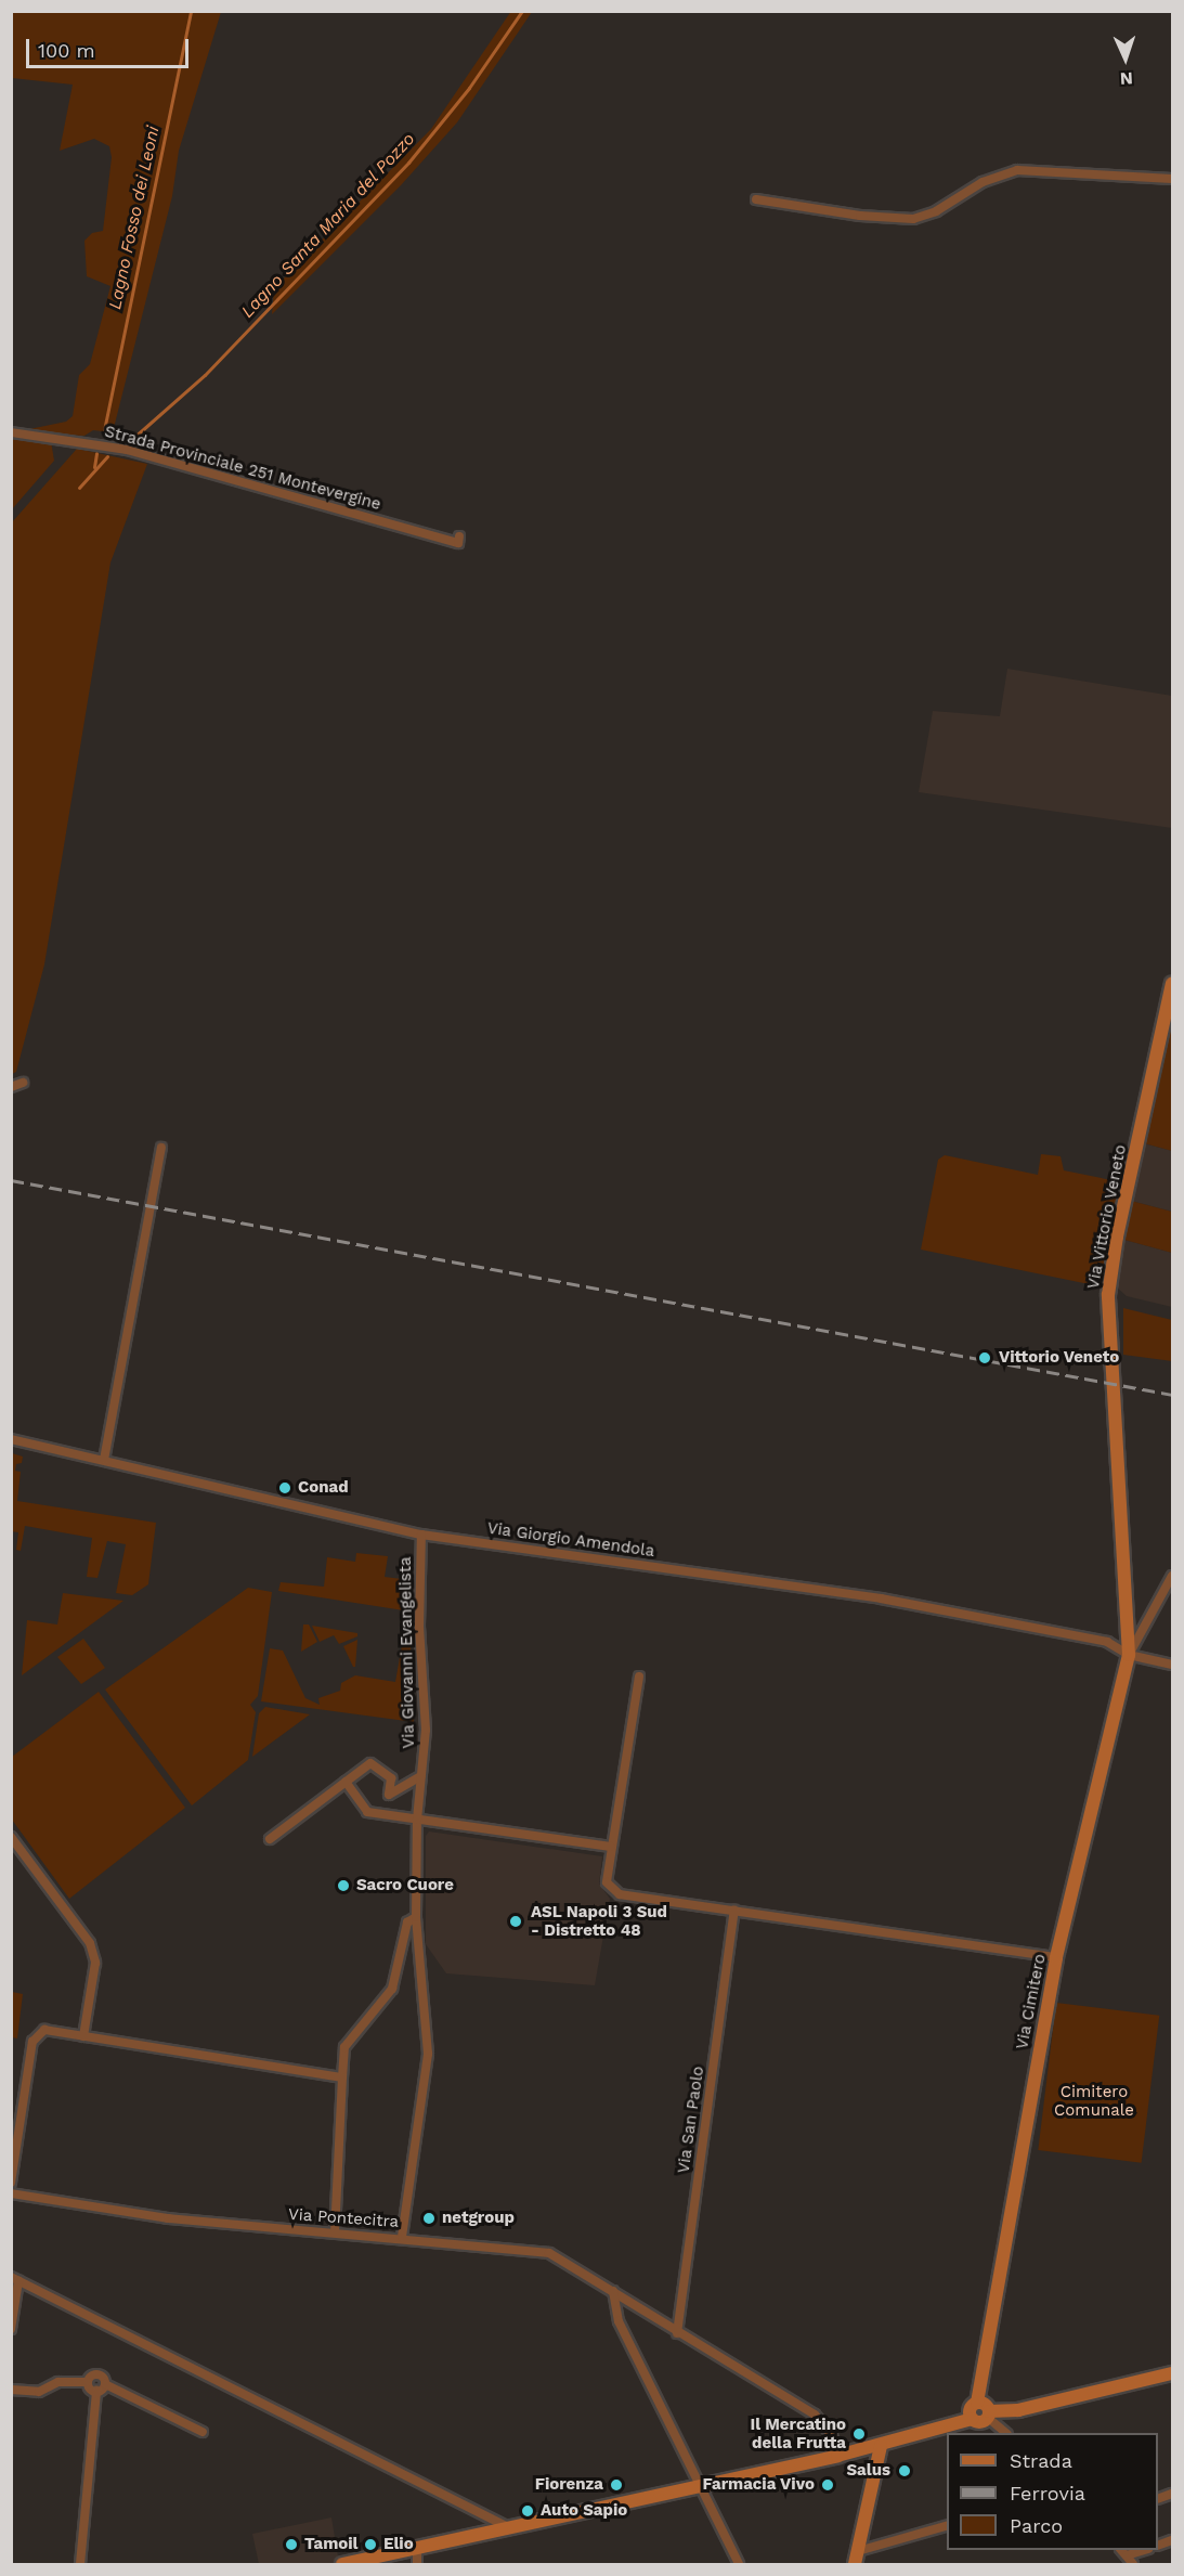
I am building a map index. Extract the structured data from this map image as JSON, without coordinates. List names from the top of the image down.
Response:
{
  "streets": {
    "street": [
      "Strada Provinciale 251 Montevergine",
      "Via Vittorio Veneto",
      "Via Giorgio Amendola",
      "Via Giovanni Evangelista",
      "Via Cimitero",
      "Via San Paolo",
      "Via Pontecitra"
    ]
  },
  "crossings": [
    ["Via Vittorio Veneto", "Via Giorgio Amendola"],
    ["Via Vittorio Veneto", "Via Cimitero"],
    ["Via Giorgio Amendola", "Via Giovanni Evangelista"],
    ["Via Giorgio Amendola", "Via Cimitero"],
    ["Via Giovanni Evangelista", "Via Pontecitra"],
    ["Via San Paolo", "Via Pontecitra"]
  ],
  "water": ["Lagno Fosso dei Leoni", "Lagno Santa Maria del Pozzo"],
  "parks": ["Cimitero Comunale"],
  "places": [
    "Vittorio Veneto",
    "Conad",
    "Sacro Cuore",
    "ASL Napoli 3 Sud - Distretto 48",
    "netgroup",
    "Il Mercatino della Frutta",
    "Salus",
    "Fiorenza",
    "Farmacia Vivo",
    "Auto Sapio",
    "Tamoil",
    "Elio"
  ],
  "legend": ["Strada", "Ferrovia", "Parco"],
  "scale_bar": "100 m",
  "north": "bottom"
}
